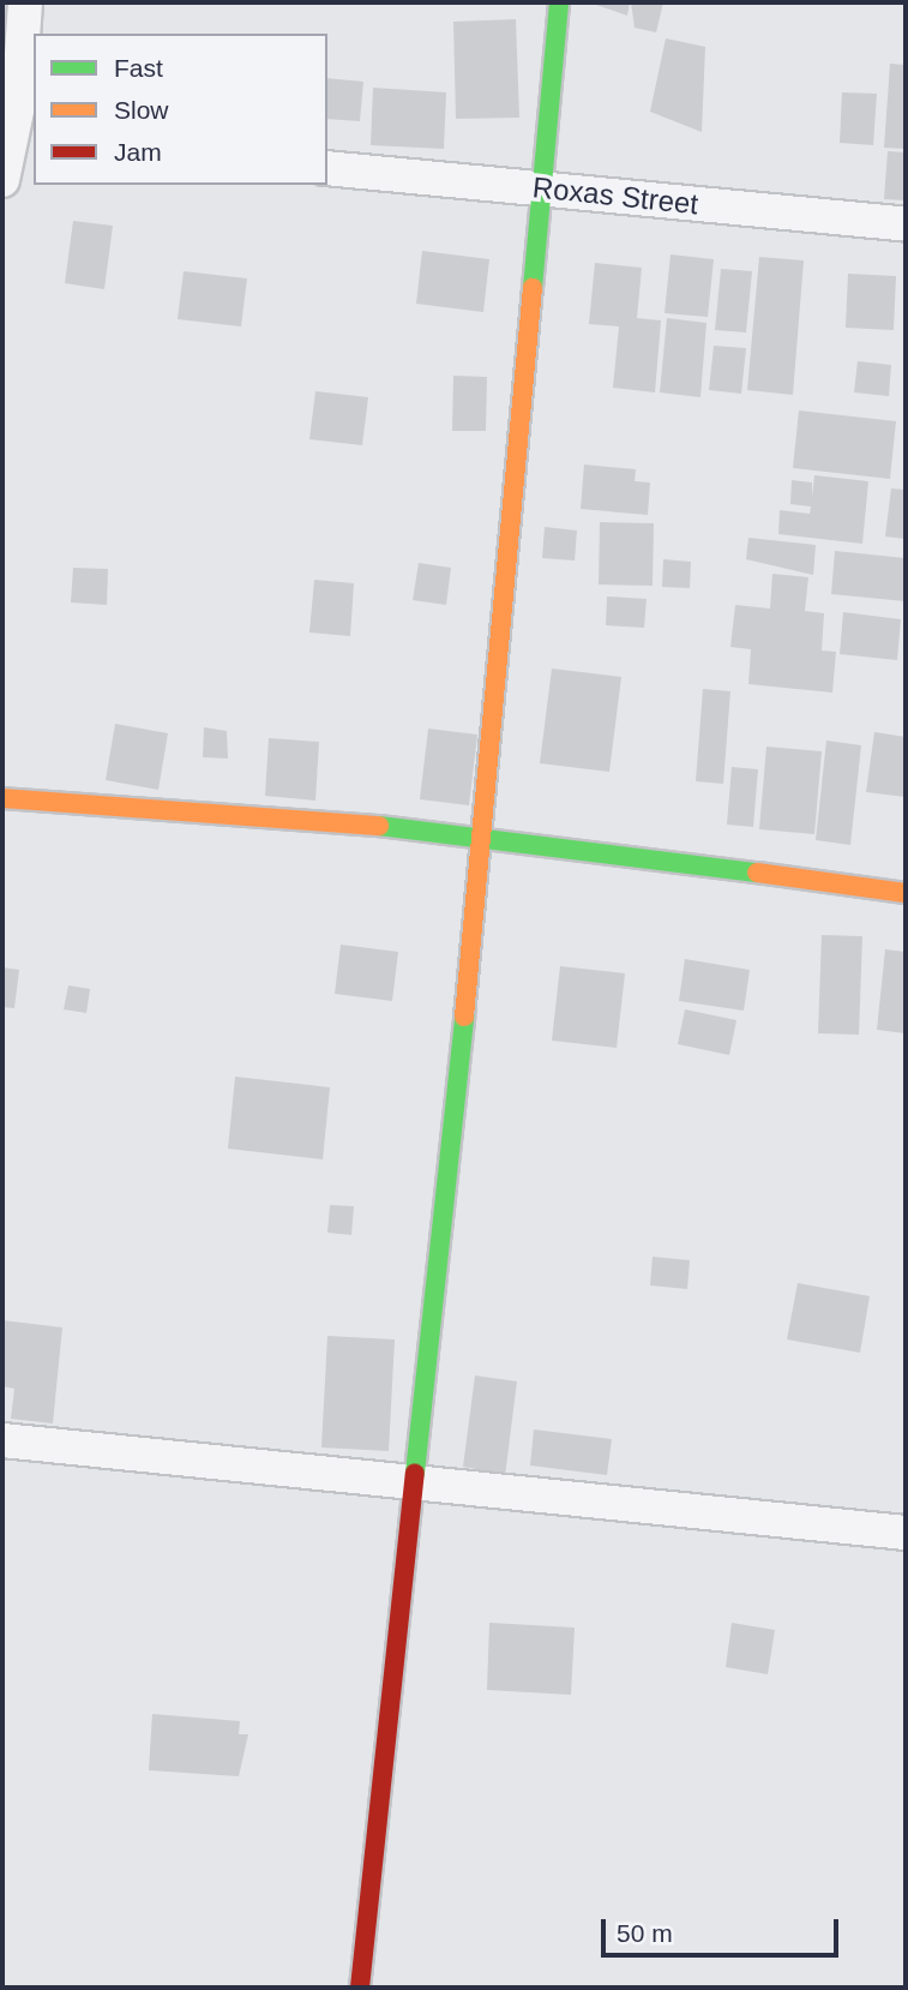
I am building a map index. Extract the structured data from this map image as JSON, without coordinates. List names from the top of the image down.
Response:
{
  "streets": {
    "street": ["Roxas Street"]
  },
  "legend": ["Fast", "Slow", "Jam"],
  "scale_bar": "50 m"
}
